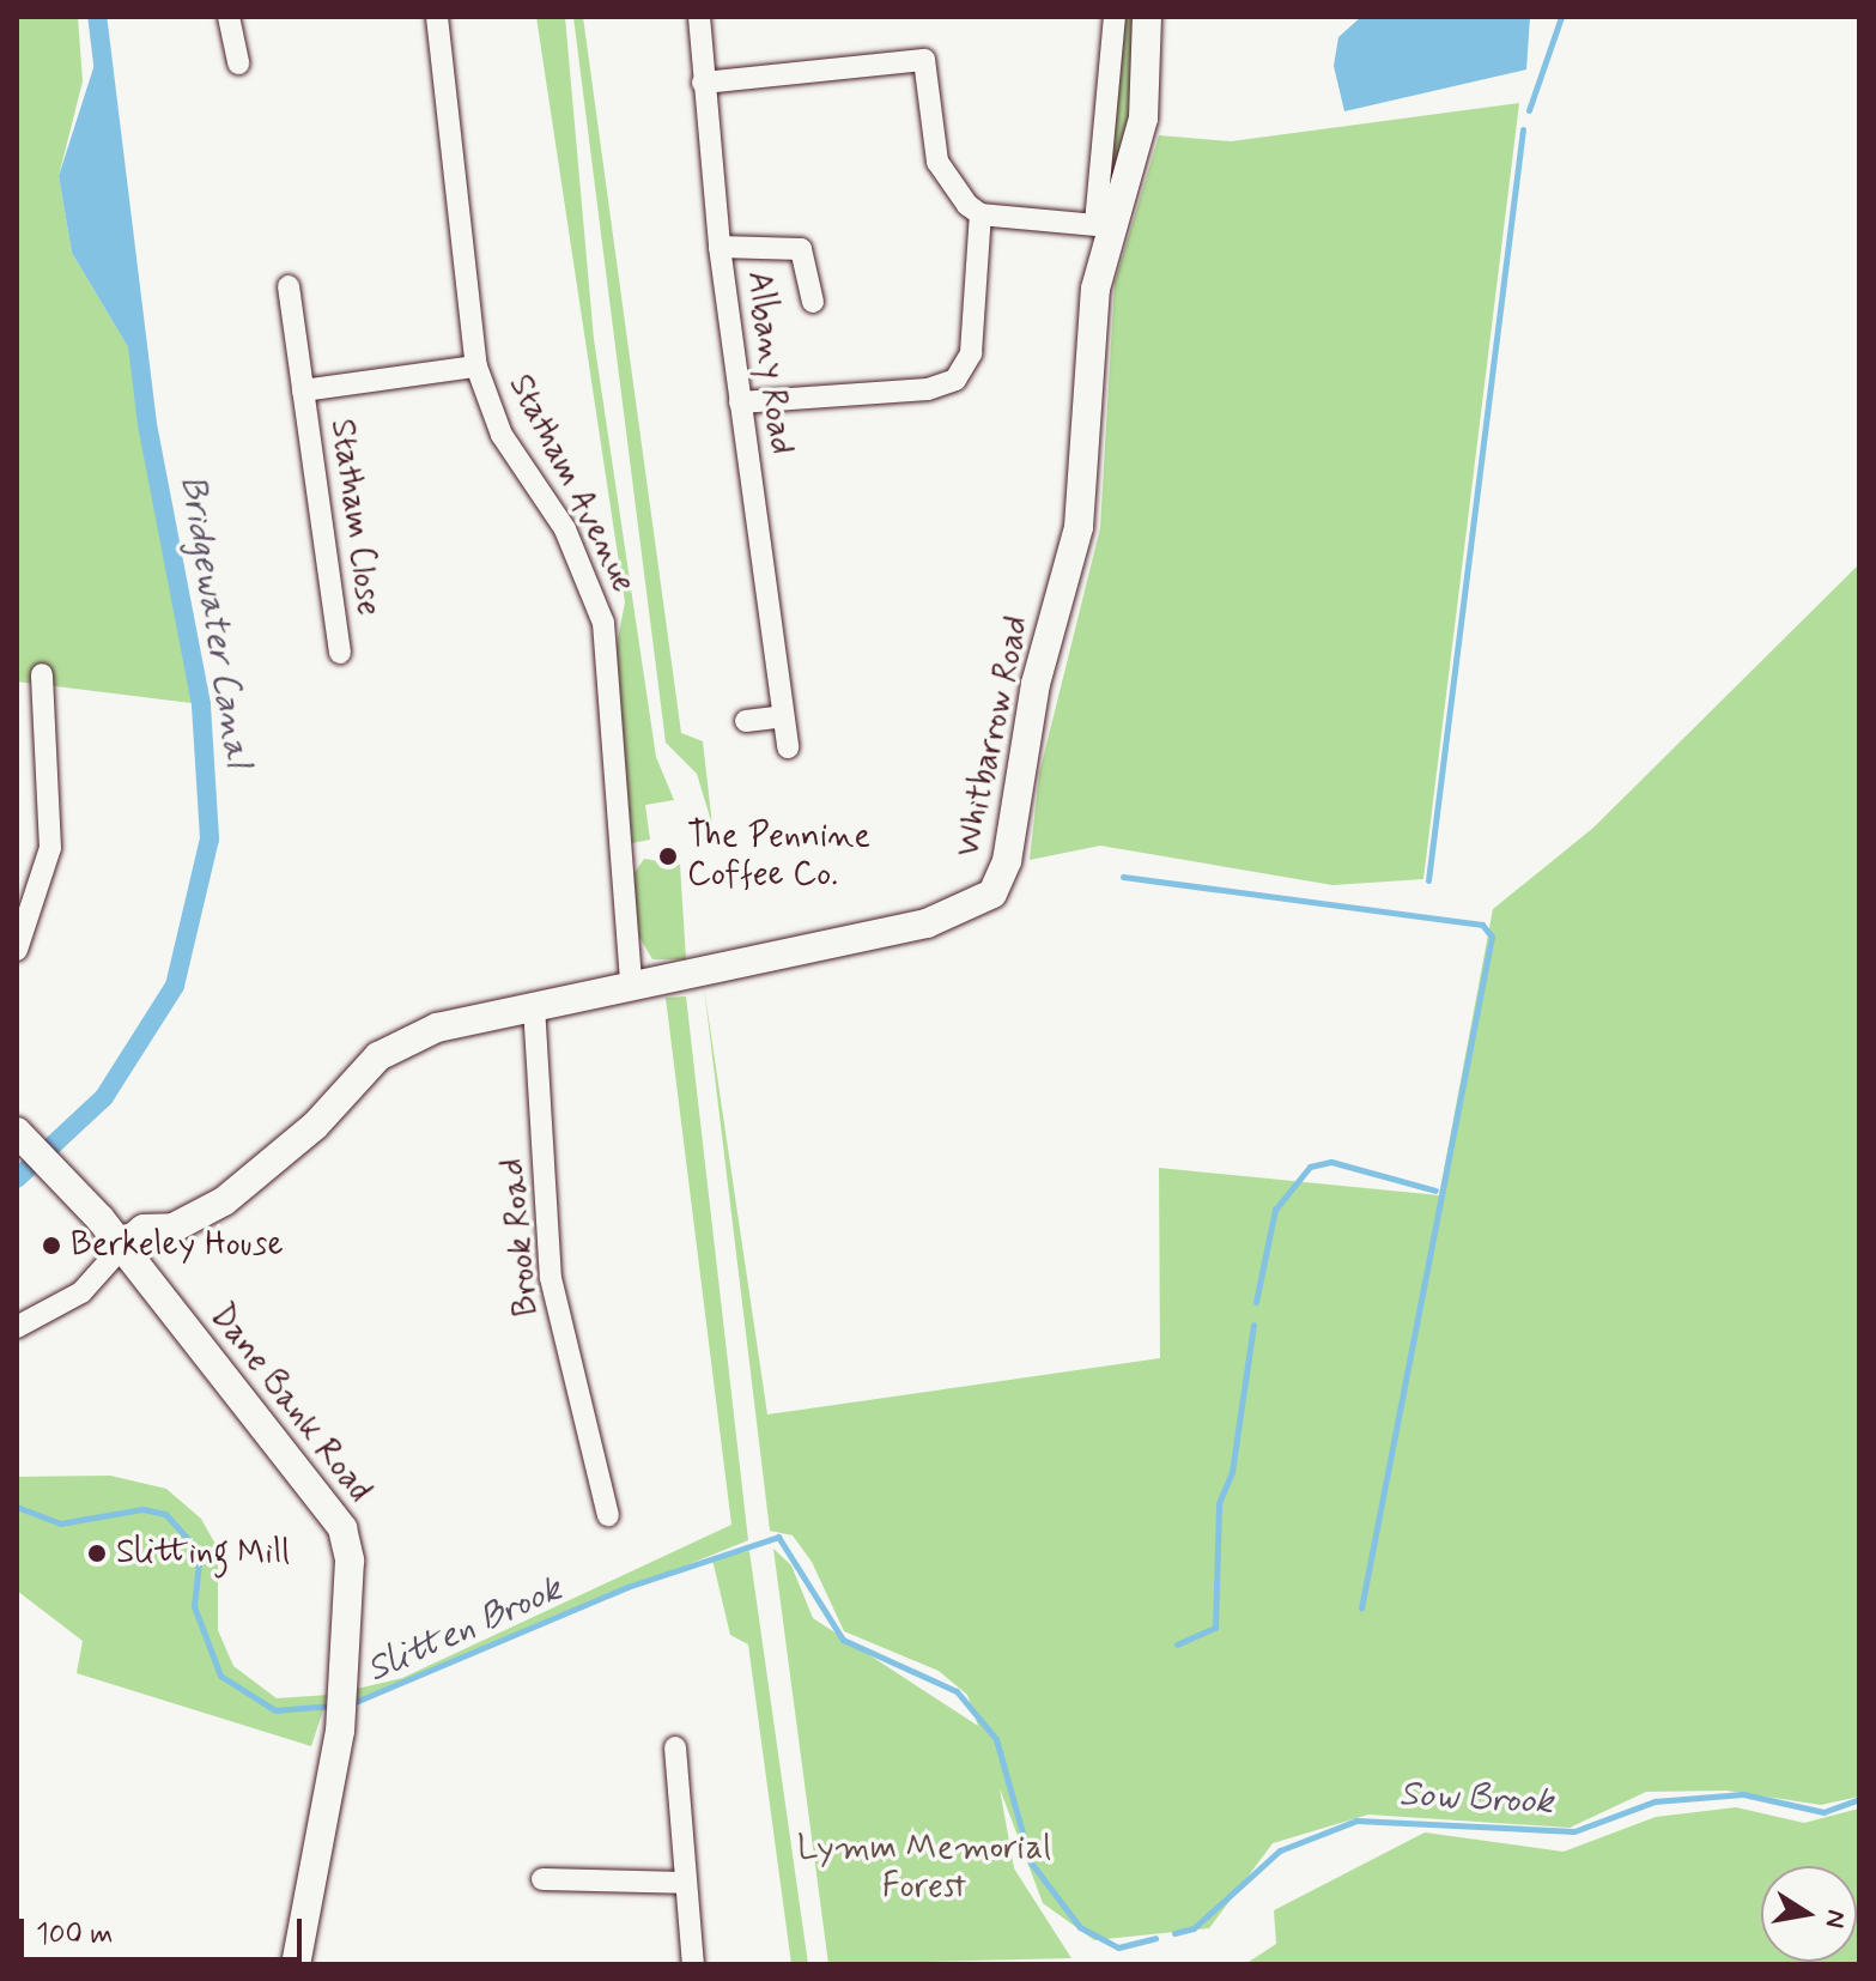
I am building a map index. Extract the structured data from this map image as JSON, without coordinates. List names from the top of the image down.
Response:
{
  "streets": {
    "street": [
      "Albany Road",
      "Statham Avenue",
      "Statham Close",
      "Whitbarrow Road",
      "Brook Road",
      "Dane Bank Road"
    ]
  },
  "crossings": [
    ["Statham Avenue", "Statham Close"],
    ["Statham Avenue", "Whitbarrow Road"],
    ["Whitbarrow Road", "Brook Road"],
    ["Whitbarrow Road", "Dane Bank Road"]
  ],
  "water": ["Bridgewater Canal", "Slitten Brook", "Sow Brook"],
  "parks": ["Lymm Memorial Forest"],
  "places": ["The Pennine Coffee Co.", "Berkeley House", "Slitting Mill"],
  "scale_bar": "100 m",
  "north": "right"
}
